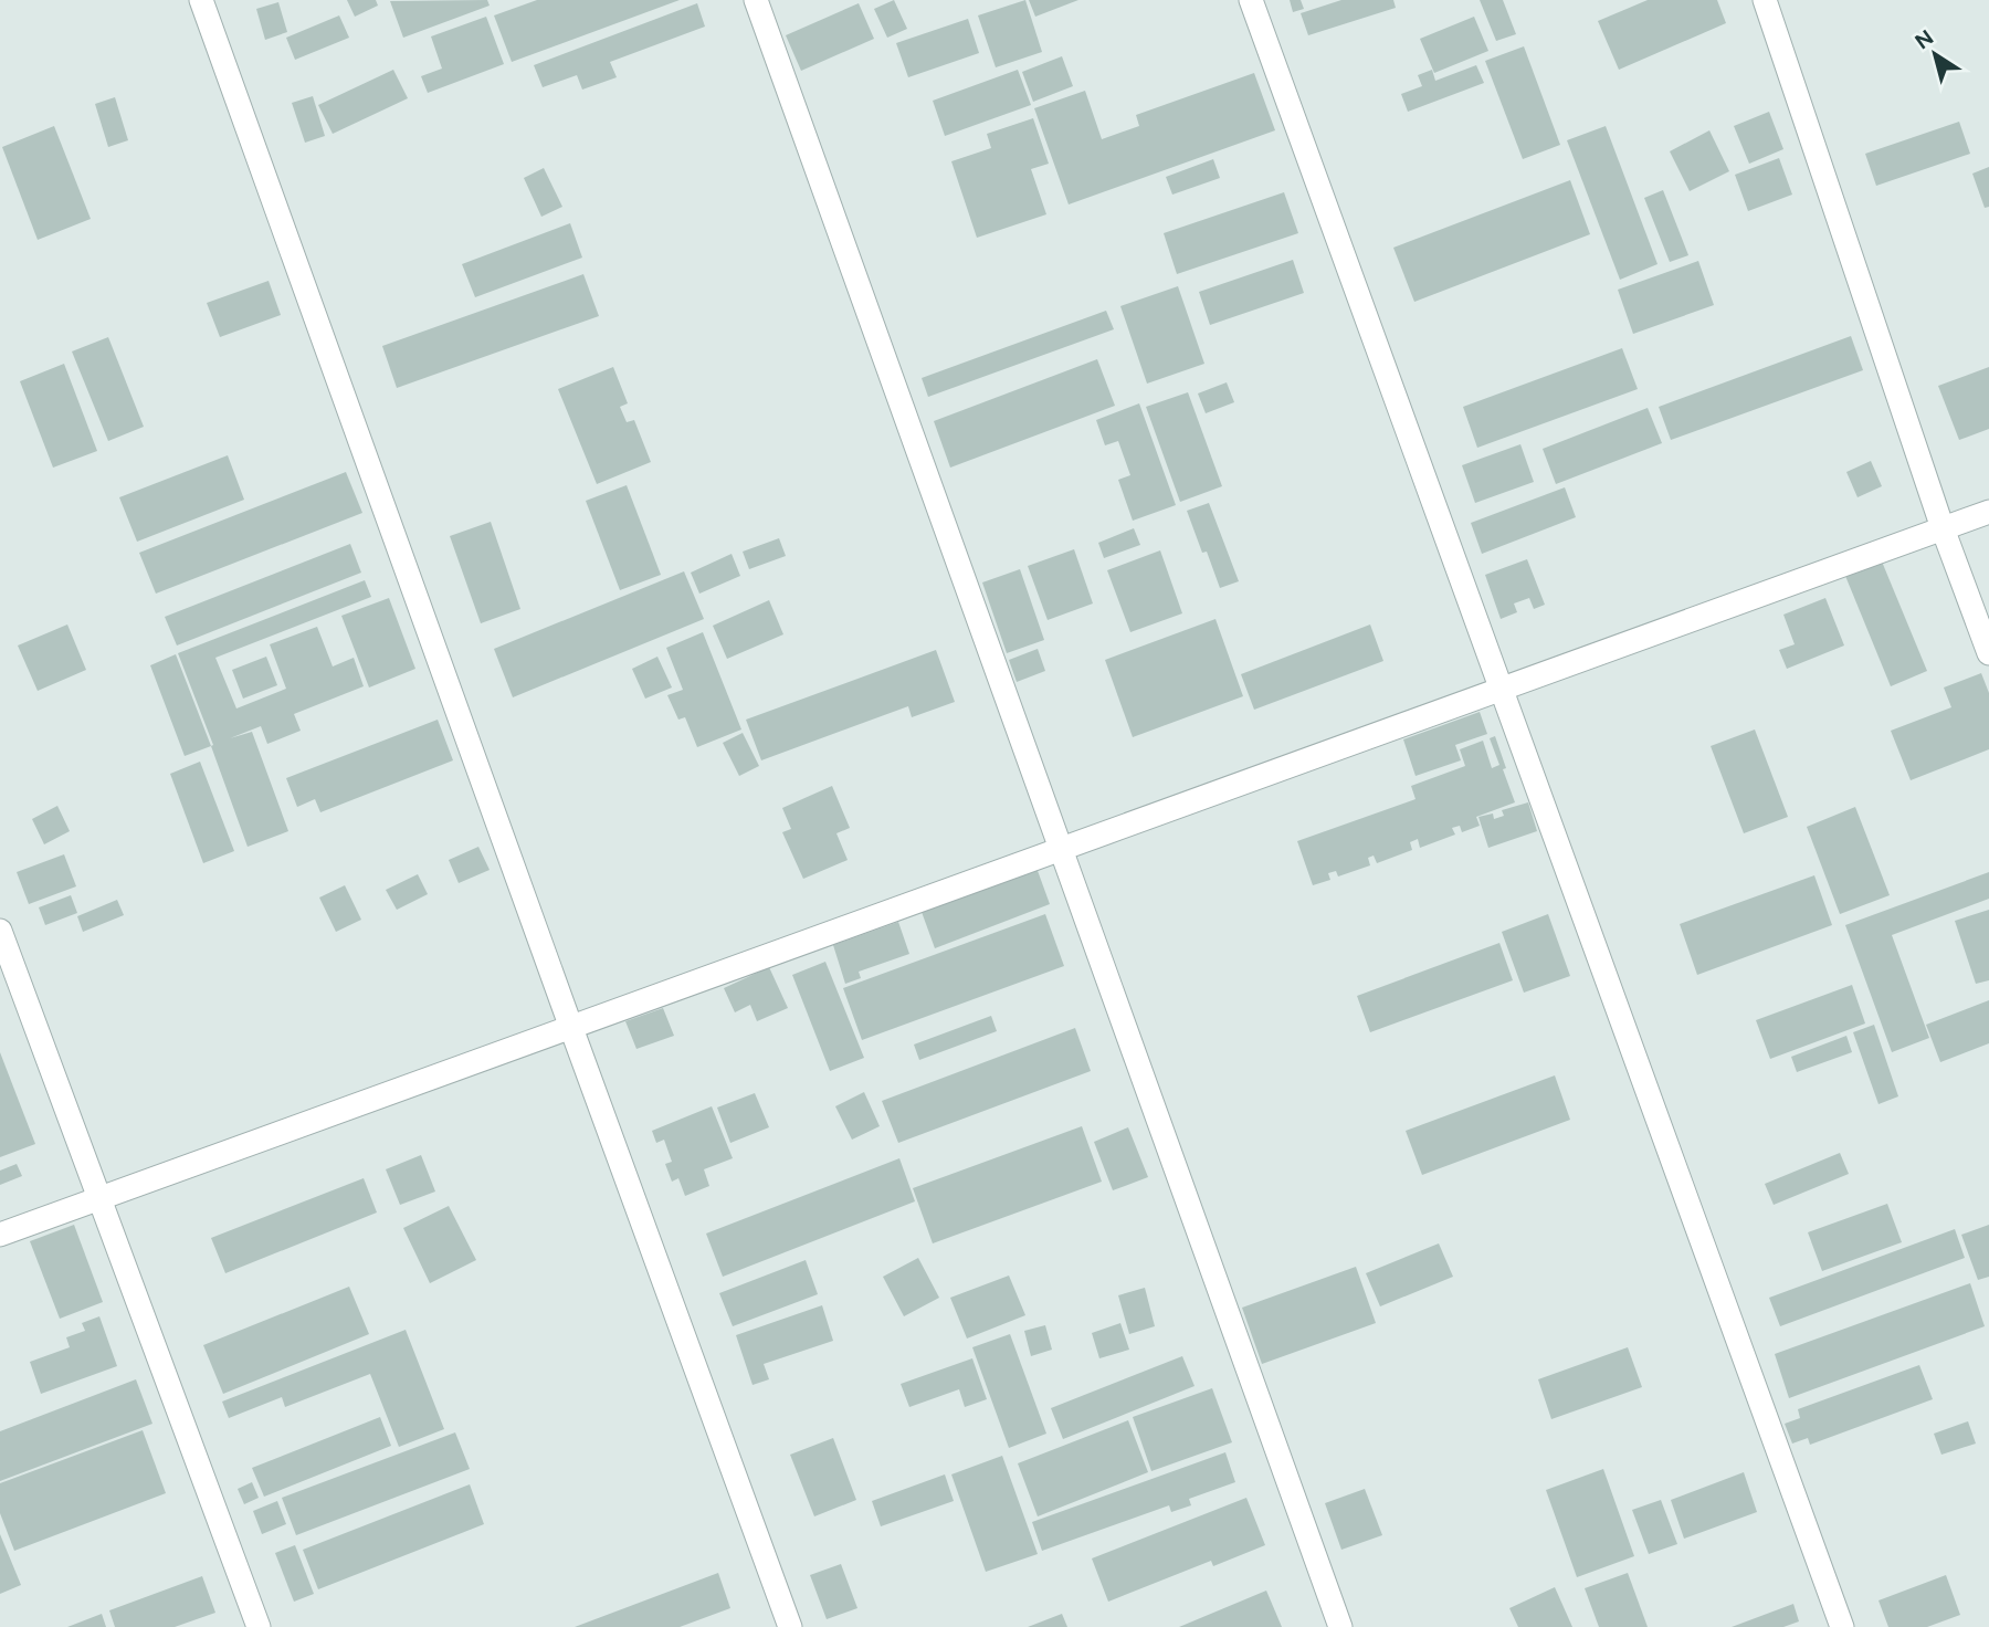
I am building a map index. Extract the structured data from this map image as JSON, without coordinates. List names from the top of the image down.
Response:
{
  "north": "top left"
}
